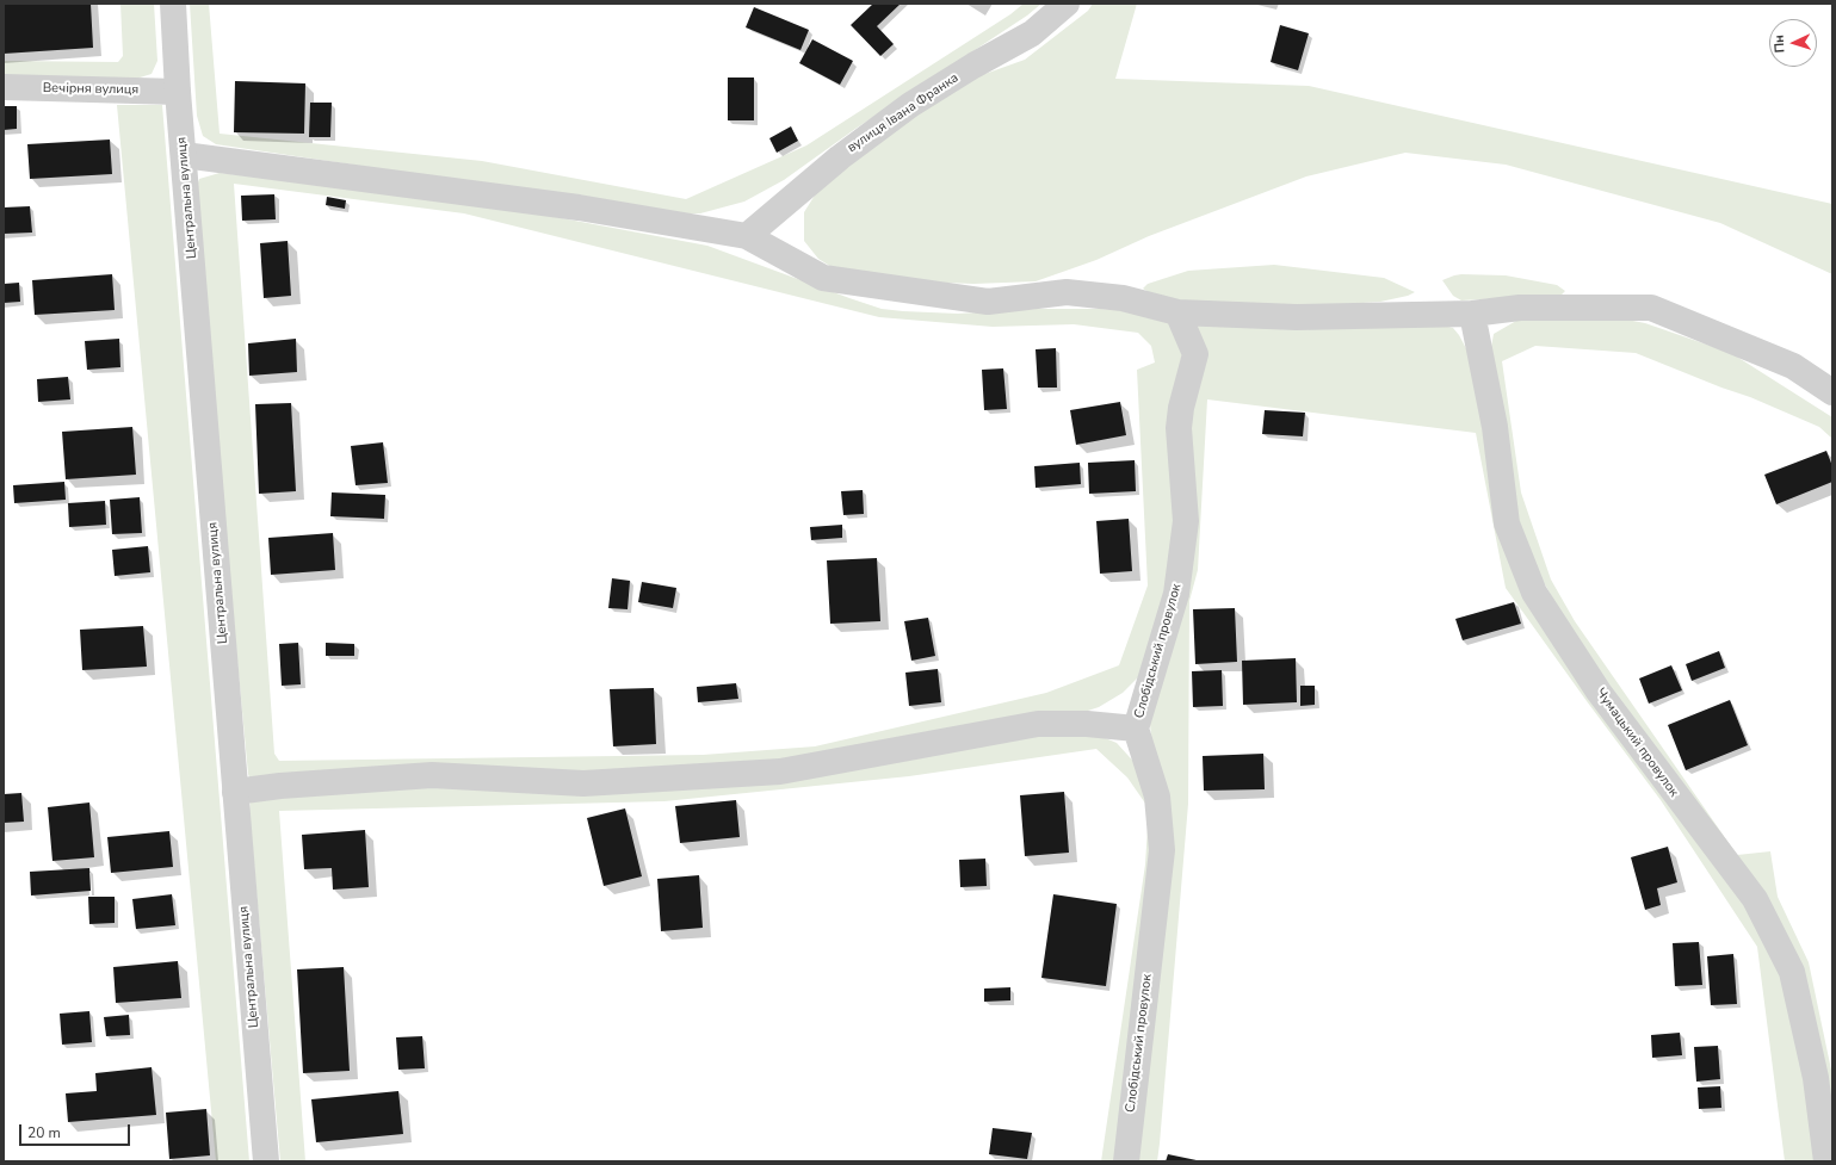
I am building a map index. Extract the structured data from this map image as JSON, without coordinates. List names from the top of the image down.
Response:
{
  "streets": {
    "street": [
      "Вечірня вулиця",
      "вулиця Івана Франка",
      "Центральна вулиця",
      "Слобідський провулок",
      "Чумацький провулок"
    ]
  },
  "crossings": [
    ["Вечірня вулиця", "Центральна вулиця"]
  ],
  "scale_bar": "20 m",
  "north": "left"
}
